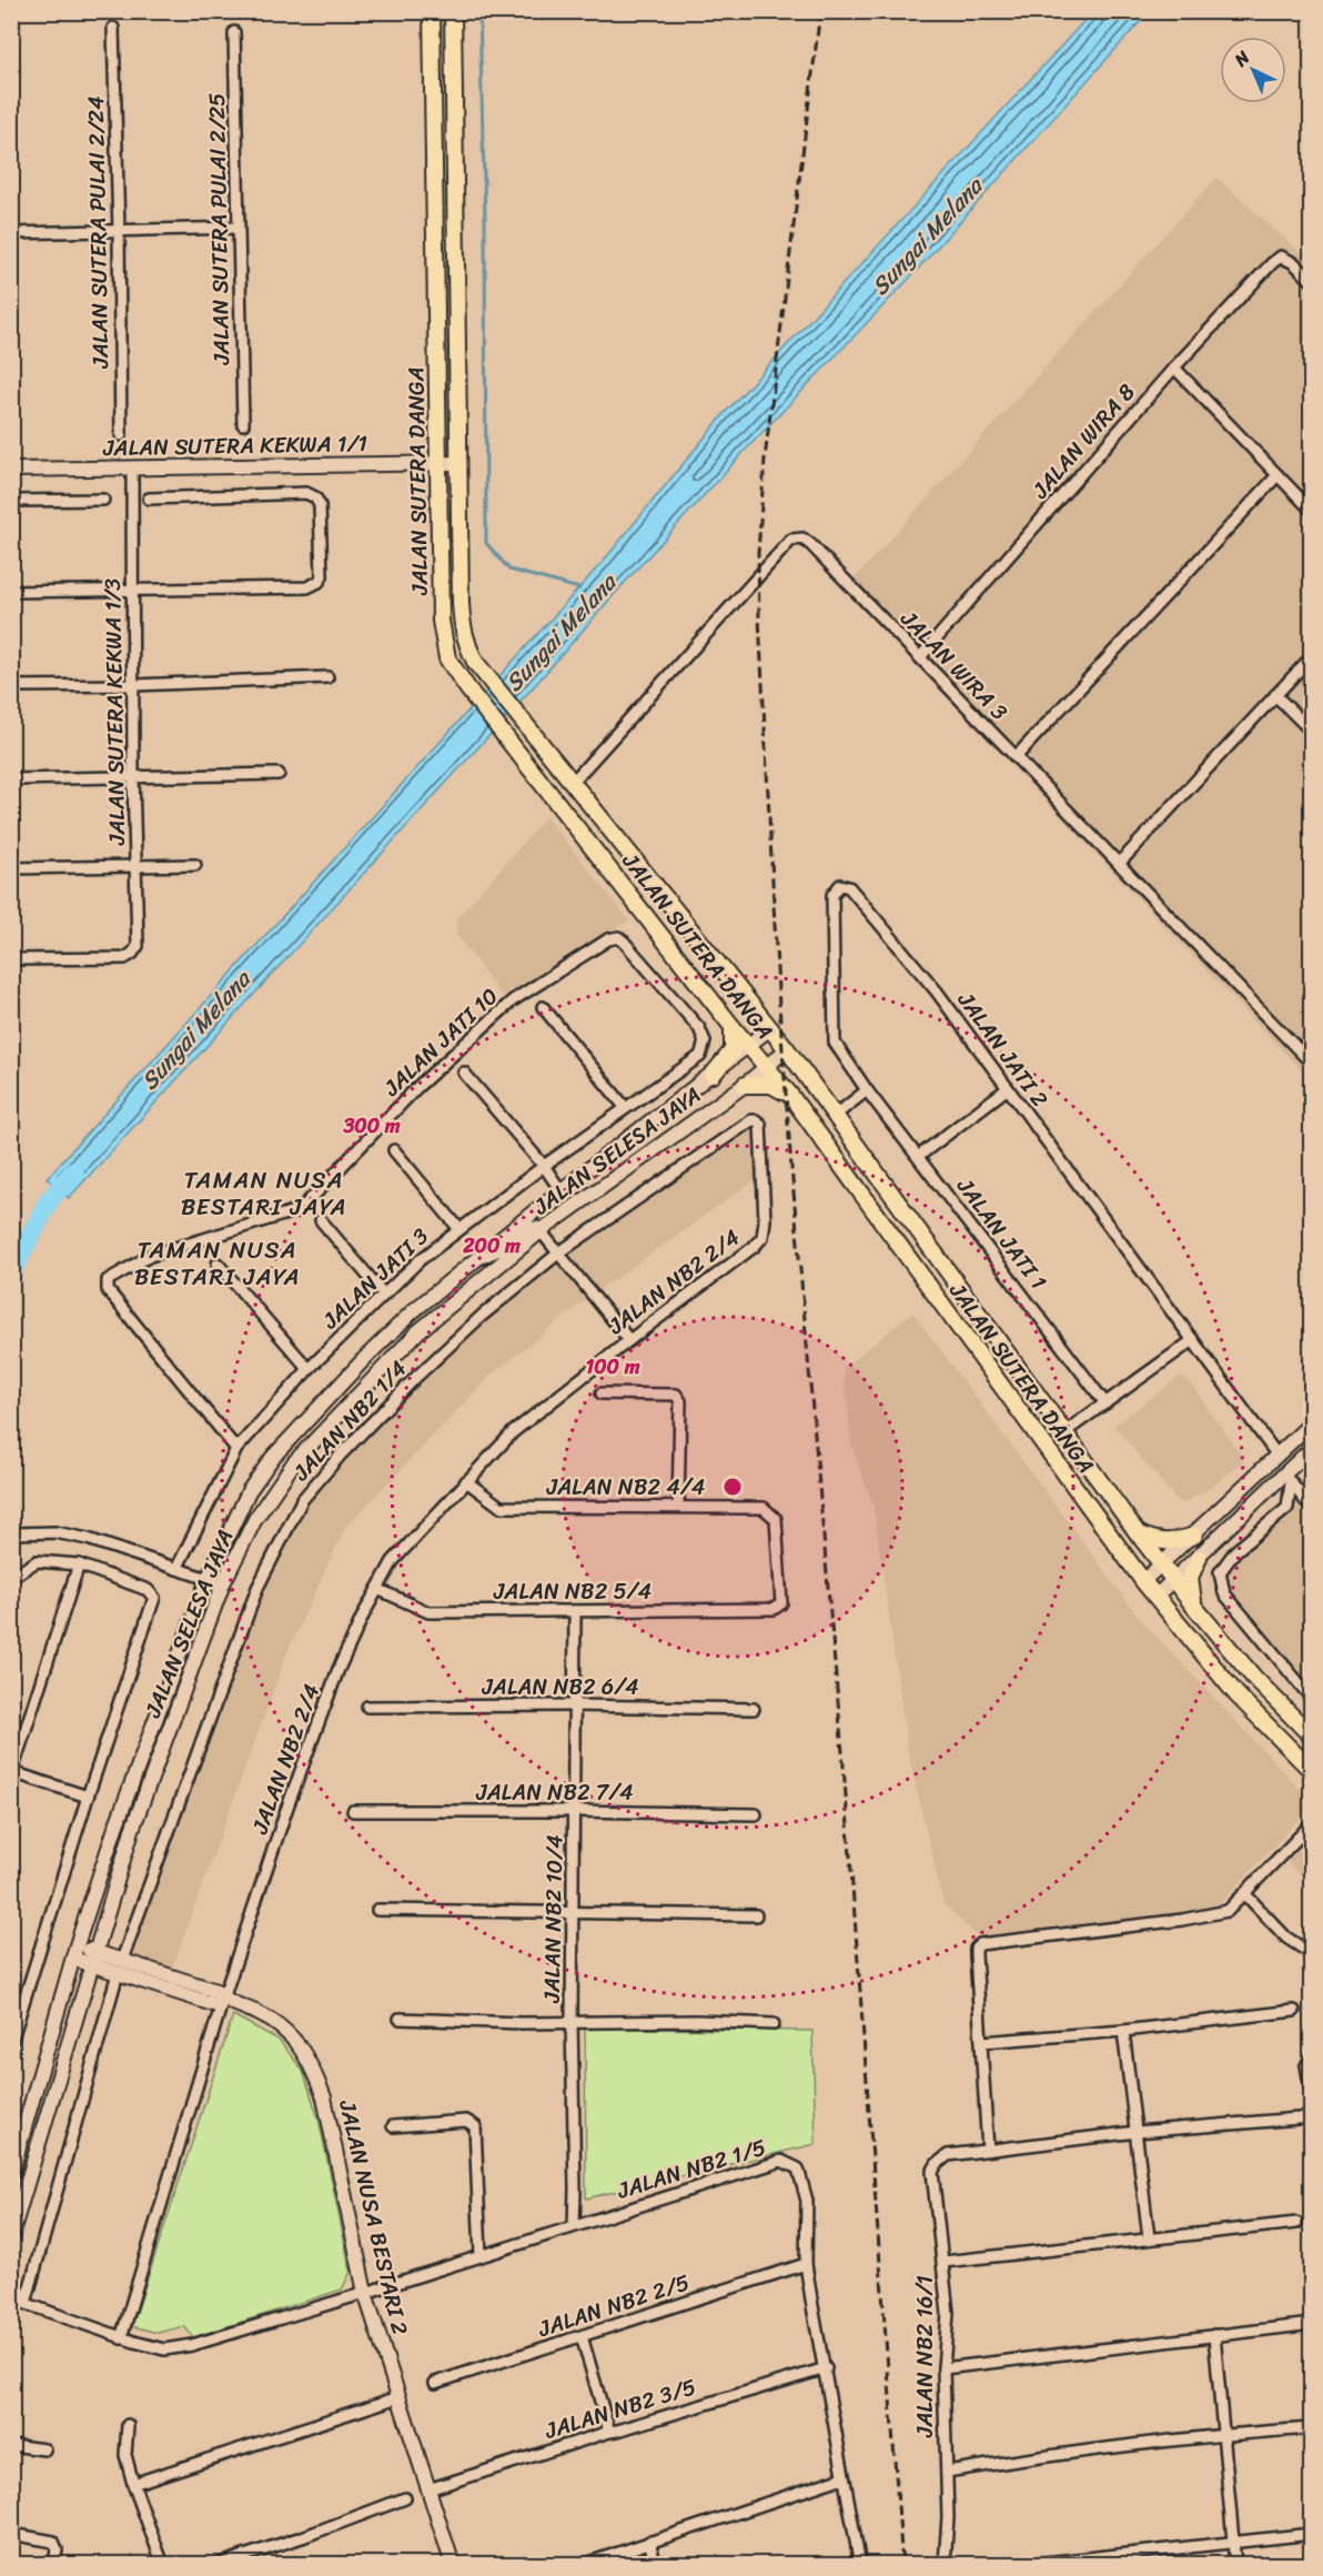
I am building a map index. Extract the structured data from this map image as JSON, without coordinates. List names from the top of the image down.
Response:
{
  "streets": {
    "main road": [
      "JALAN SUTERA KEKWA 1/1",
      "JALAN SUTERA DANGA",
      "JALAN SELESA JAYA",
      "JALAN NUSA BESTARI 2"
    ],
    "street": [
      "JALAN SUTERA PULAI 2/25",
      "JALAN SUTERA PULAI 2/24",
      "JALAN WIRA 8",
      "JALAN WIRA 3",
      "JALAN SUTERA KEKWA 1/3",
      "JALAN JATI 10",
      "JALAN JATI 2",
      "JALAN JATI 1",
      "JALAN JATI 3",
      "JALAN NB2 2/4",
      "JALAN NB2 1/4",
      "JALAN NB2 4/4",
      "JALAN NB2 5/4",
      "JALAN NB2 6/4",
      "JALAN NB2 7/4",
      "JALAN NB2 10/4",
      "JALAN NB2 1/5",
      "JALAN NB2 2/5",
      "JALAN NB2 16/1",
      "JALAN NB2 3/5"
    ]
  },
  "crossings": [
    ["JALAN WIRA 8", "JALAN WIRA 3"],
    ["JALAN SUTERA KEKWA 1/1", "JALAN SUTERA DANGA"],
    ["JALAN SUTERA KEKWA 1/1", "JALAN SUTERA KEKWA 1/3"],
    ["JALAN SUTERA DANGA", "JALAN WIRA 3"],
    ["JALAN SUTERA DANGA", "JALAN SELESA JAYA"],
    ["JALAN JATI 10", "JALAN JATI 3"],
    ["JALAN JATI 2", "JALAN JATI 1"],
    ["JALAN SELESA JAYA", "JALAN NUSA BESTARI 2"],
    ["JALAN NB2 2/4", "JALAN NB2 1/4"],
    ["JALAN NB2 2/4", "JALAN NB2 4/4"],
    ["JALAN NB2 2/4", "JALAN NB2 5/4"],
    ["JALAN NB2 2/4", "JALAN NB2 1/5"],
    ["JALAN NB2 2/4", "JALAN NUSA BESTARI 2"],
    ["JALAN NB2 1/4", "JALAN NUSA BESTARI 2"],
    ["JALAN NB2 4/4", "JALAN NB2 5/4"],
    ["JALAN NB2 5/4", "JALAN NB2 10/4"],
    ["JALAN NB2 6/4", "JALAN NB2 10/4"],
    ["JALAN NB2 7/4", "JALAN NB2 10/4"],
    ["JALAN NB2 10/4", "JALAN NB2 1/5"],
    ["JALAN NB2 1/5", "JALAN NUSA BESTARI 2"],
    ["JALAN NB2 1/5", "JALAN NB2 2/5"],
    ["JALAN NB2 1/5", "JALAN NB2 3/5"],
    ["JALAN NUSA BESTARI 2", "JALAN NB2 3/5"]
  ],
  "districts": ["TAMAN NUSA BESTARI JAYA", "TAMAN NUSA BESTARI JAYA"],
  "water": ["Sungai Melana"],
  "north": "top left",
  "rings": ["300 m", "200 m", "100 m"]
}
